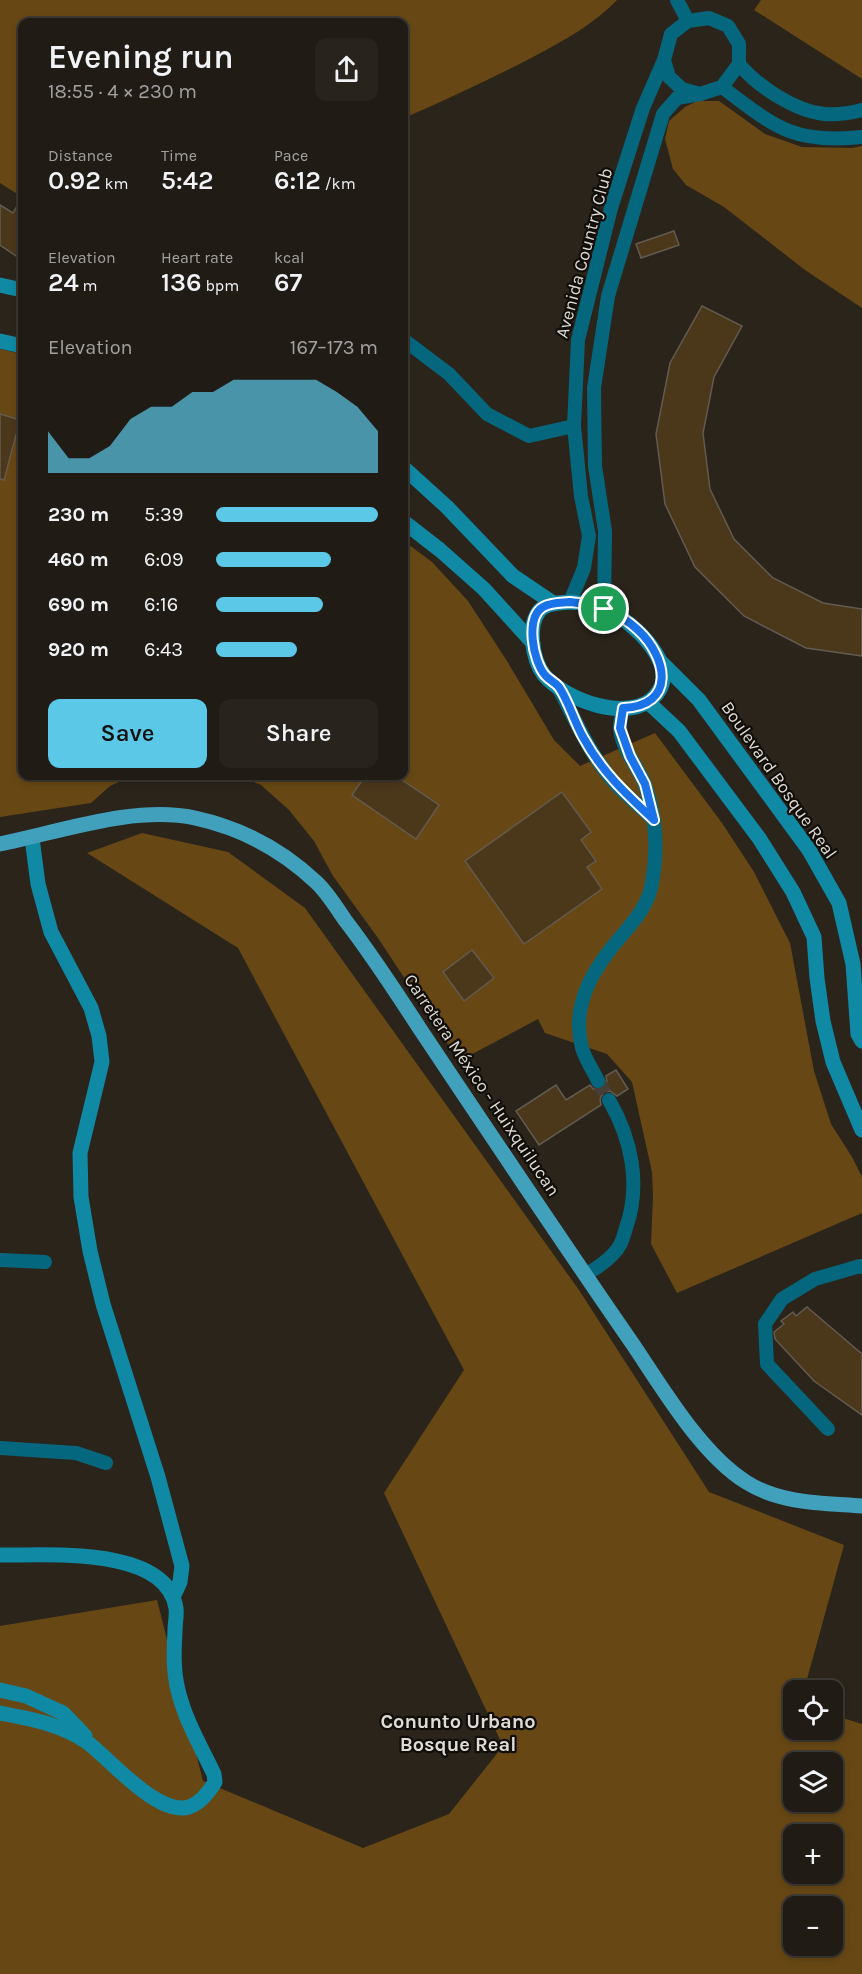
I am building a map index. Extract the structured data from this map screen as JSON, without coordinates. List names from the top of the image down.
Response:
{
  "streets": {
    "main road": ["Carretera México - Huixquilucan"],
    "street": ["Avenida Country Club", "Boulevard Bosque Real"]
  },
  "crossings": [
    ["Avenida Country Club", "Boulevard Bosque Real"]
  ],
  "districts": ["Conunto Urbano Bosque Real"],
  "page": {
    "heading": ["Evening run", "18:55 · 4 × 230 m"],
    "stats": [
      ["Distance", "0.92 km"],
      ["Time", "5:42"],
      ["Pace", "6:12 /km"],
      ["Elevation", "24 m"],
      ["Heart rate", "136 bpm"],
      ["kcal", "67"]
    ],
    "chart": ["Elevation", "167–173 m"],
    "list": [
      {
        "name": "230 m",
        "note": "5:39"
      },
      {
        "name": "460 m",
        "note": "6:09"
      },
      {
        "name": "690 m",
        "note": "6:16"
      },
      {
        "name": "920 m",
        "note": "6:43"
      }
    ],
    "buttons": ["Save", "Share"],
    "map_buttons": ["+", "−"]
  }
}
